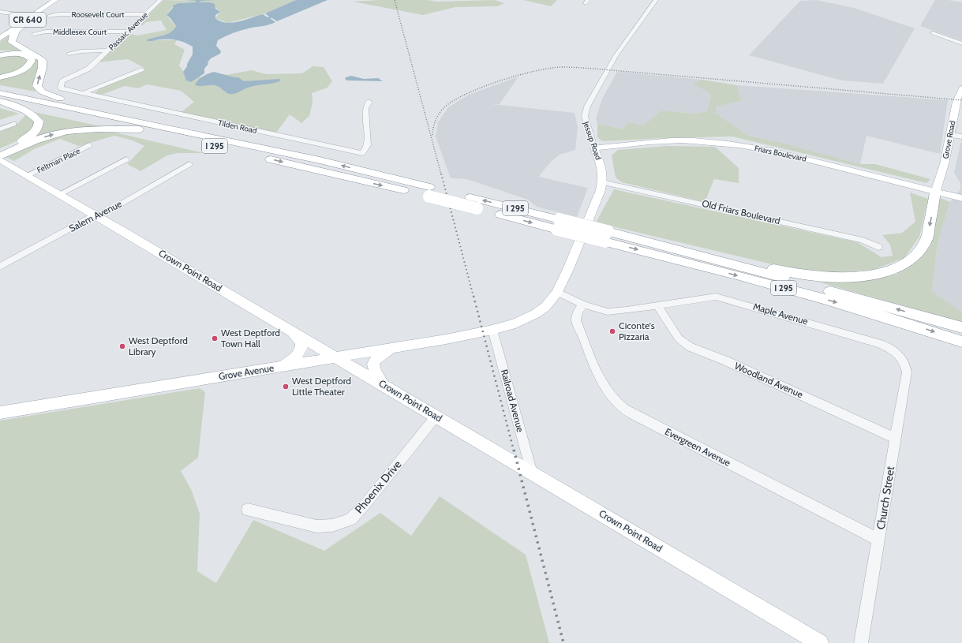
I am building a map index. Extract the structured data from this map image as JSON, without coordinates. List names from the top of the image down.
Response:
{
  "streets": {
    "highway": ["I 295"],
    "main road": [
      "CR 640",
      "Grove Road",
      "Jessup Road",
      "Friars Boulevard",
      "Crown Point Road",
      "Grove Avenue"
    ],
    "street": [
      "Roosevelt Court",
      "Passaic Avenue",
      "Middlesex Court",
      "Tilden Road",
      "Feltman Place",
      "Old Friars Boulevard",
      "Salem Avenue",
      "Maple Avenue",
      "Woodland Avenue",
      "Railroad Avenue",
      "Evergreen Avenue",
      "Phoenix Drive",
      "Church Street"
    ]
  },
  "crossings": [
    ["Roosevelt Court", "Passaic Avenue"],
    ["Passaic Avenue", "Middlesex Court"],
    ["Passaic Avenue", "Tilden Road"],
    ["Grove Road", "Friars Boulevard"],
    ["Jessup Road", "Friars Boulevard"],
    ["Jessup Road", "Old Friars Boulevard"],
    ["Jessup Road", "Maple Avenue"],
    ["Jessup Road", "Grove Avenue"],
    ["Jessup Road", "Railroad Avenue"],
    ["Feltman Place", "Crown Point Road"],
    ["Salem Avenue", "Crown Point Road"],
    ["Crown Point Road", "Grove Avenue"],
    ["Crown Point Road", "Railroad Avenue"],
    ["Crown Point Road", "Phoenix Drive"],
    ["Maple Avenue", "Woodland Avenue"],
    ["Maple Avenue", "Evergreen Avenue"],
    ["Maple Avenue", "Church Street"],
    ["Grove Avenue", "Railroad Avenue"],
    ["Woodland Avenue", "Church Street"],
    ["Evergreen Avenue", "Church Street"]
  ],
  "places": [
    "Ciconte's Pizzaria",
    "West Deptford Town Hall",
    "West Deptford Library",
    "West Deptford Little Theater"
  ]
}
